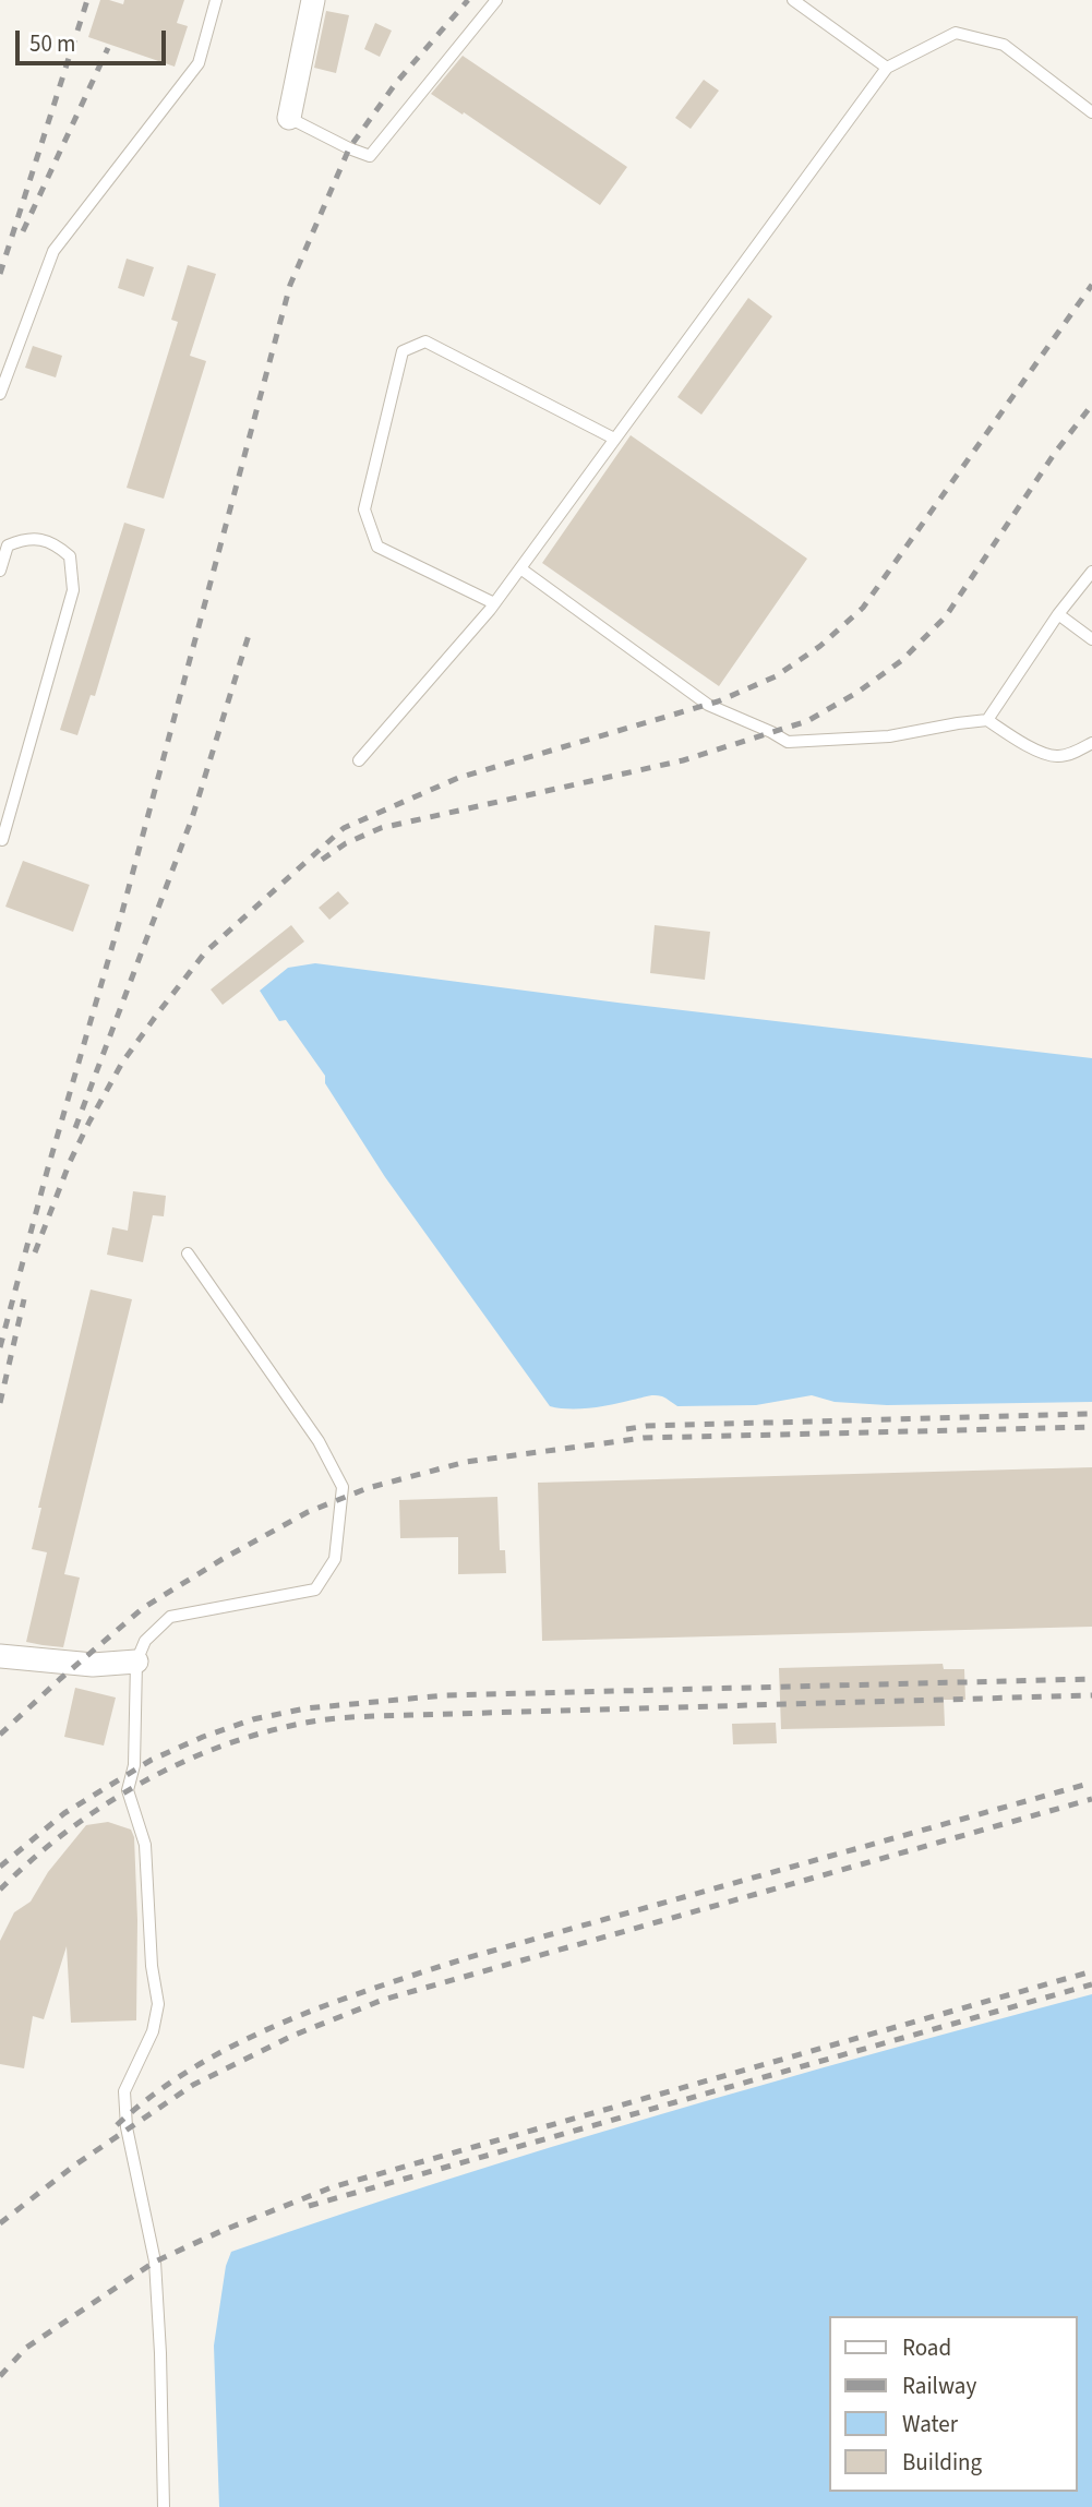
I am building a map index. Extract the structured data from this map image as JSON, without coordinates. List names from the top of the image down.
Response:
{
  "legend": [
    "Road",
    "Railway",
    "Water",
    "Building"
  ],
  "scale_bar": "50 m"
}
